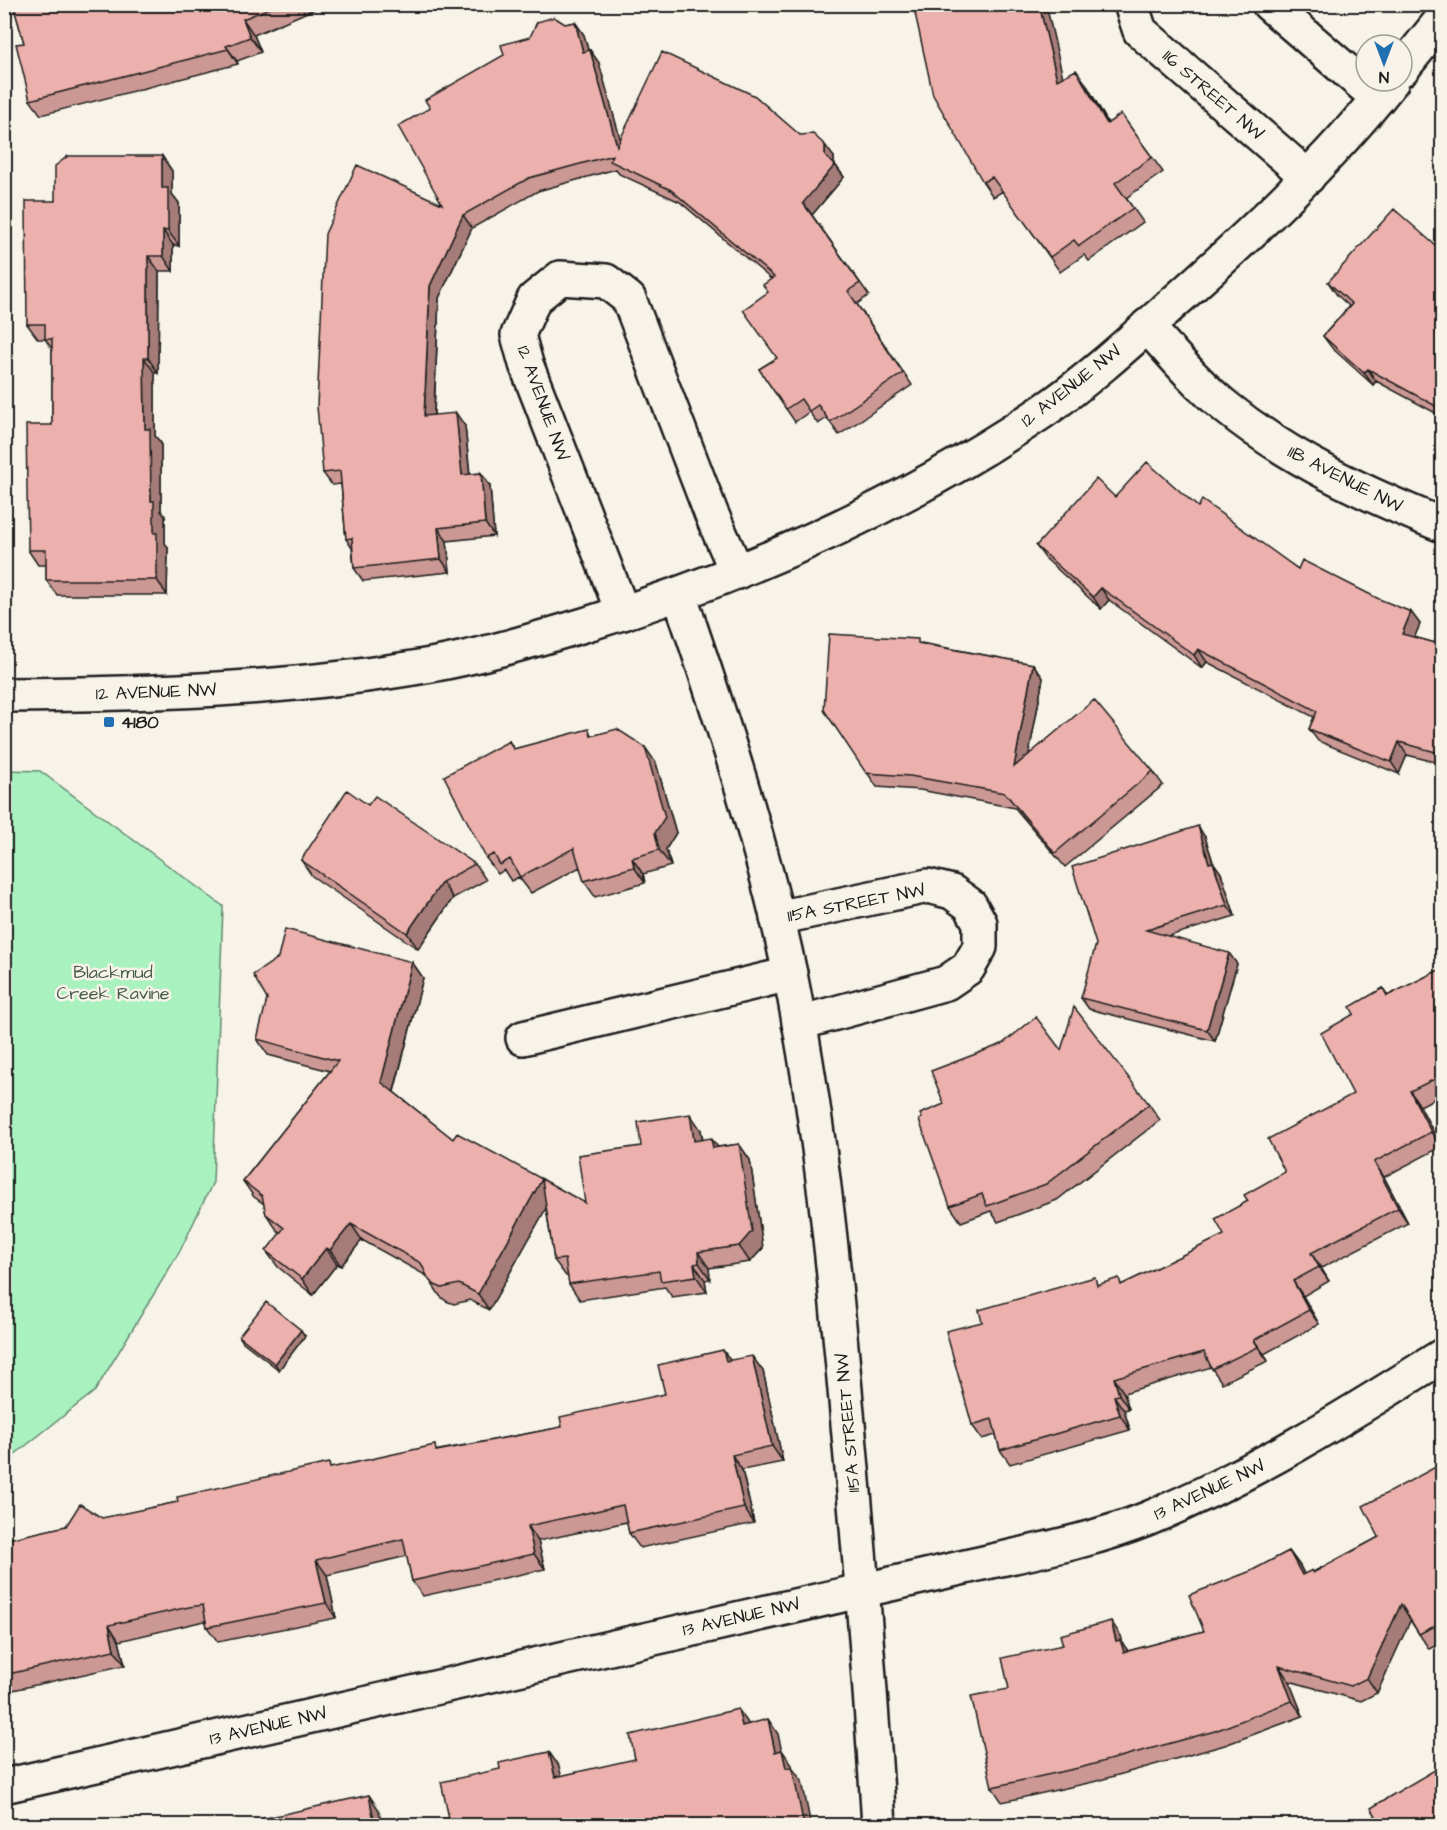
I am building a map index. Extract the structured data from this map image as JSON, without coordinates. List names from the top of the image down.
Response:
{
  "streets": {
    "street": [
      "116 STREET NW",
      "12 AVENUE NW",
      "11B AVENUE NW",
      "115A STREET NW",
      "13 AVENUE NW"
    ]
  },
  "crossings": [
    ["12 AVENUE NW", "11B AVENUE NW"],
    ["12 AVENUE NW", "115A STREET NW"],
    ["115A STREET NW", "13 AVENUE NW"]
  ],
  "parks": ["Blackmud Creek Ravine"],
  "places": {
    "transit": ["4180"]
  },
  "north": "bottom"
}
